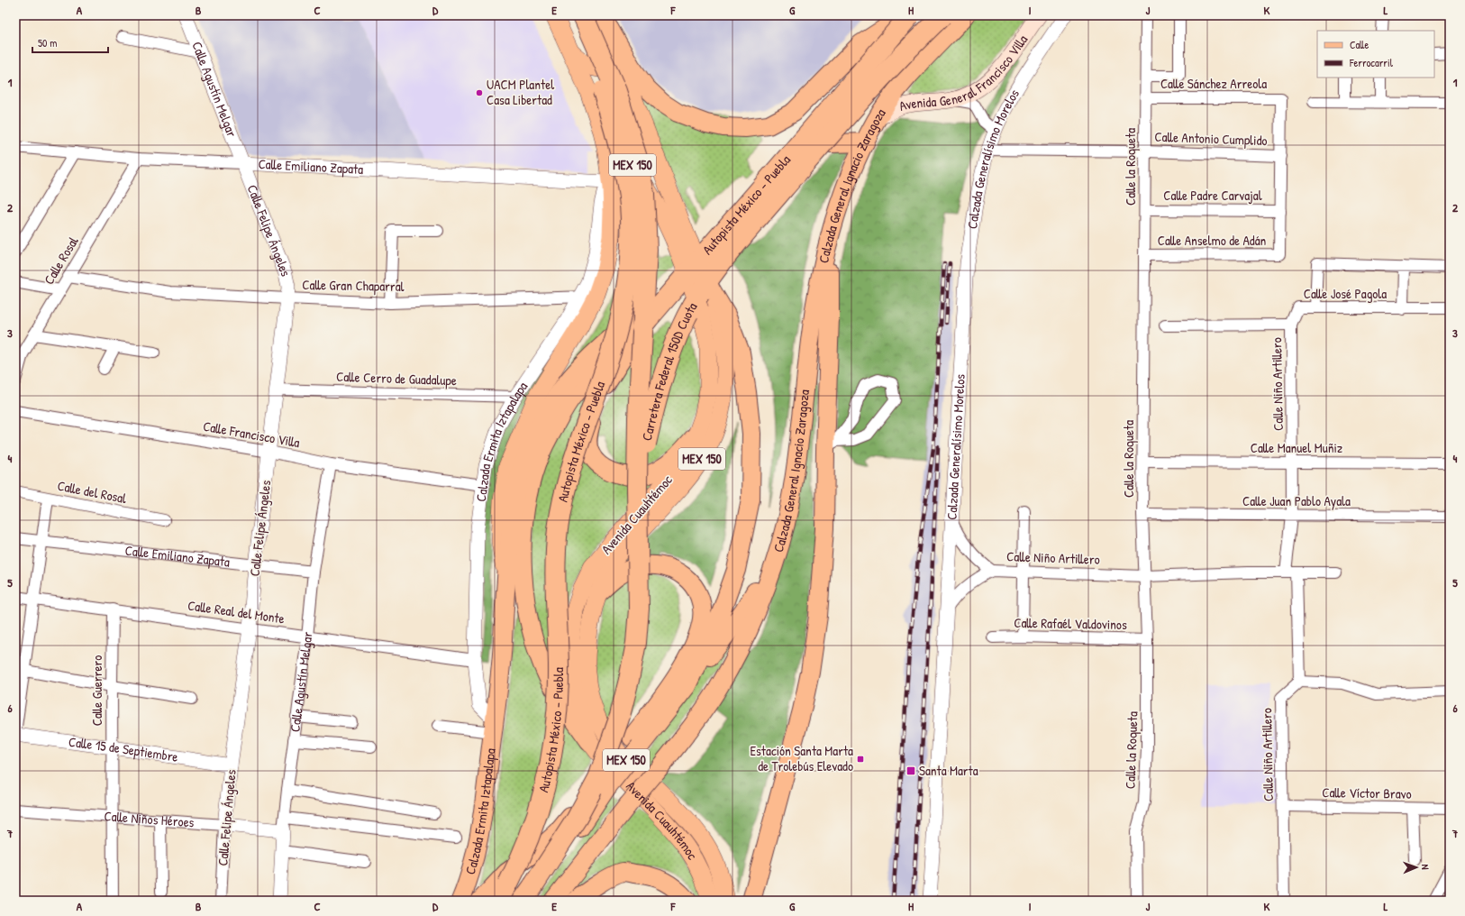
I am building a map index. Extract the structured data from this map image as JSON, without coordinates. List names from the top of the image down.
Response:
{
  "streets": {
    "highway": [
      "Calzada General Ignacio Zaragoza",
      "Autopista México - Puebla",
      "Carretera Federal 150D Cuota",
      "Calzada Ermita Iztapalapa"
    ],
    "main road": ["Avenida General Francisco Villa", "MEX 150", "Avenida Cuauhtémoc"],
    "street": [
      "Calle Sánchez Arreola",
      "Calle Agustín Melgar",
      "Calle Antonio Cumplido",
      "Calzada Generalísimo Morelos",
      "Calle Emiliano Zapata",
      "Calle la Roqueta",
      "Calle Padre Carvajal",
      "Calle Felipe Ángeles",
      "Calle Anselmo de Adán",
      "Calle Rosal",
      "Calle Gran Chaparral",
      "Calle José Pagola",
      "Calle Cerro de Guadalupe",
      "Calle Niño Artillero",
      "Calle Francisco Villa",
      "Calle Manuel Muñiz",
      "Calle del Rosal",
      "Calle Juan Pablo Ayala",
      "Calle Real del Monte",
      "Calle Rafaél Valdovinos",
      "Calle Guerrero",
      "Calle 15 de Septiembre",
      "Calle Víctor Bravo",
      "Calle Niños Héroes"
    ]
  },
  "crossings": [
    ["Avenida General Francisco Villa", "Calzada General Ignacio Zaragoza"],
    ["Calle Sánchez Arreola", "Calle Antonio Cumplido"],
    ["Calle Sánchez Arreola", "Calle la Roqueta"],
    ["Calle Agustín Melgar", "Calle Emiliano Zapata"],
    ["Calle Agustín Melgar", "Calle Felipe Ángeles"],
    ["Calle Agustín Melgar", "Calle Francisco Villa"],
    ["Calle Agustín Melgar", "Calle Real del Monte"],
    ["Calle Agustín Melgar", "Calle Niños Héroes"],
    ["Calle Antonio Cumplido", "Calzada Generalísimo Morelos"],
    ["Calle Antonio Cumplido", "Calle la Roqueta"],
    ["Calzada Generalísimo Morelos", "Calle Niño Artillero"],
    ["Calle Emiliano Zapata", "Calle Felipe Ángeles"],
    ["Calle Emiliano Zapata", "Calle Rosal"],
    ["Calle Emiliano Zapata", "Calzada Ermita Iztapalapa"],
    ["Calle la Roqueta", "Calle Padre Carvajal"],
    ["Calle la Roqueta", "Calle Anselmo de Adán"],
    ["Calle la Roqueta", "Calle Niño Artillero"],
    ["Calle la Roqueta", "Calle Manuel Muñiz"],
    ["Calle la Roqueta", "Calle Juan Pablo Ayala"],
    ["Calle la Roqueta", "Calle Rafaél Valdovinos"],
    ["Calle Padre Carvajal", "Calle Anselmo de Adán"],
    ["Autopista México - Puebla", "Carretera Federal 150D Cuota"],
    ["Autopista México - Puebla", "Avenida Cuauhtémoc"],
    ["Calle Felipe Ángeles", "Calle Gran Chaparral"],
    ["Calle Felipe Ángeles", "Calle Cerro de Guadalupe"],
    ["Calle Felipe Ángeles", "Calle Francisco Villa"],
    ["Calle Felipe Ángeles", "Calle Real del Monte"],
    ["Calle Felipe Ángeles", "Calle 15 de Septiembre"],
    ["Calle Felipe Ángeles", "Calle Niños Héroes"],
    ["Calle Rosal", "Calle Gran Chaparral"],
    ["Calle Gran Chaparral", "Calzada Ermita Iztapalapa"],
    ["Calle José Pagola", "Calle Niño Artillero"],
    ["Carretera Federal 150D Cuota", "Avenida Cuauhtémoc"],
    ["Calle Cerro de Guadalupe", "Calzada Ermita Iztapalapa"],
    ["Calle Niño Artillero", "Calle Manuel Muñiz"],
    ["Calle Niño Artillero", "Calle Juan Pablo Ayala"],
    ["Calle Niño Artillero", "Calle Víctor Bravo"],
    ["Calle Francisco Villa", "Calzada Ermita Iztapalapa"],
    ["Calzada Ermita Iztapalapa", "Avenida Cuauhtémoc"],
    ["Calzada Ermita Iztapalapa", "Calle Real del Monte"],
    ["Calle Real del Monte", "Calle Guerrero"],
    ["Calle Guerrero", "Calle 15 de Septiembre"],
    ["Calle Guerrero", "Calle Niños Héroes"]
  ],
  "places": {
    "other": ["UACM Plantel Casa Libertad"],
    "transit": ["Estación Santa Marta de Trolebús Elevado", "Santa Marta"]
  },
  "legend": ["Calle", "Ferrocarril"],
  "scale_bar": "50 m",
  "north": "right",
  "grid": {
    "columns": [
      "A",
      "B",
      "C",
      "D",
      "E",
      "F",
      "G",
      "H",
      "I",
      "J",
      "K",
      "L"
    ],
    "rows": [
      "1",
      "2",
      "3",
      "4",
      "5",
      "6",
      "7"
    ]
  }
}
